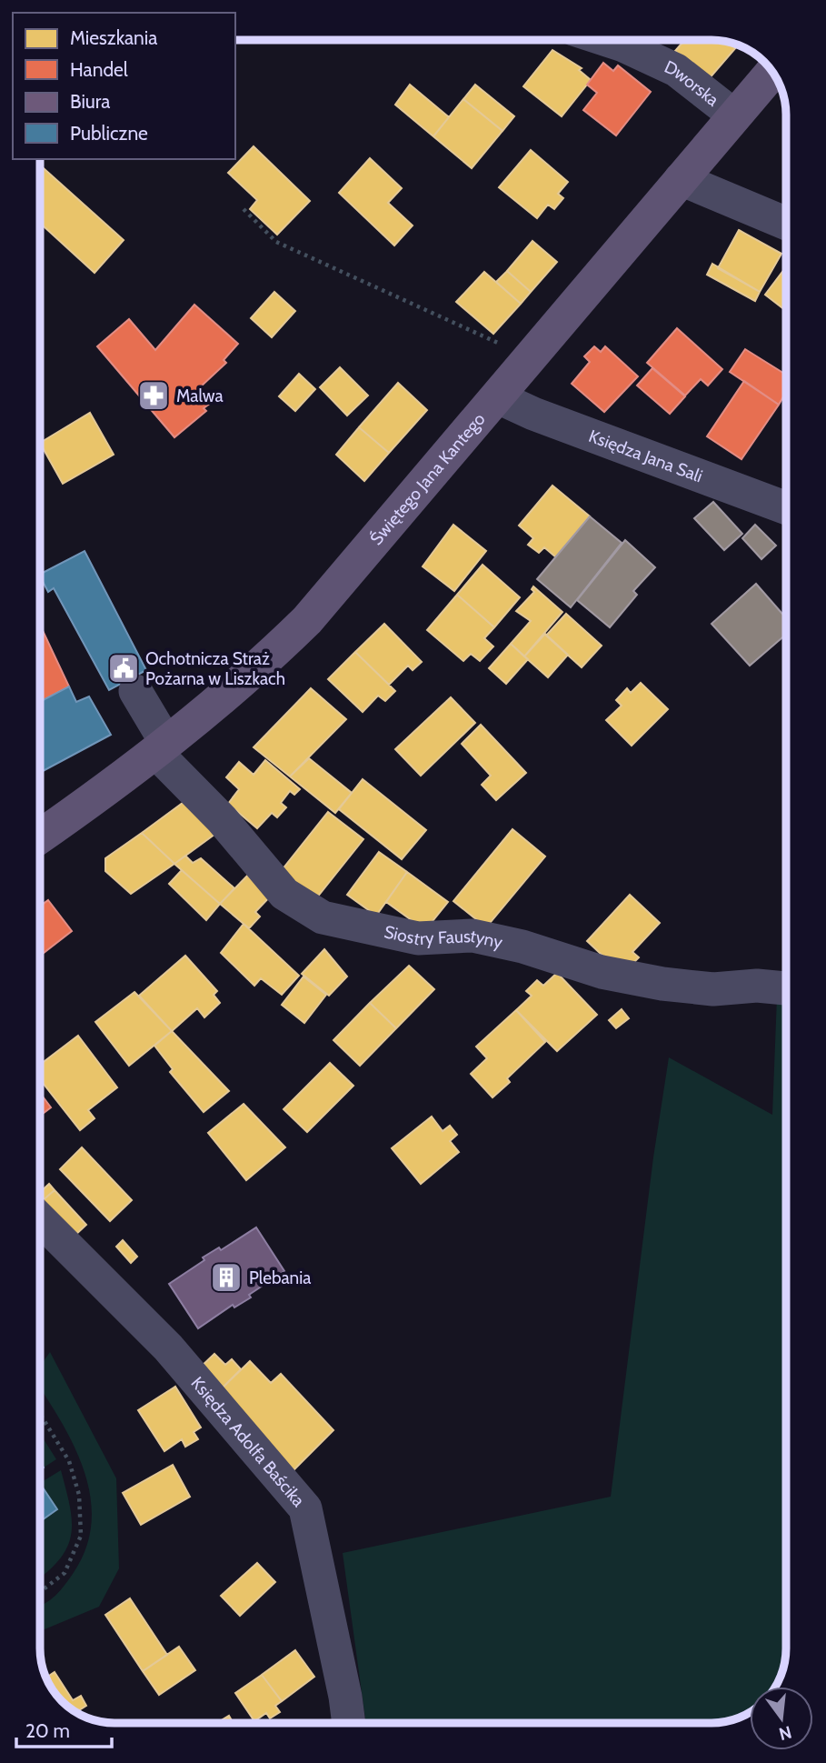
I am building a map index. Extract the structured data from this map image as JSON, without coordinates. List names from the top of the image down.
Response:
{
  "streets": {
    "main road": ["Świętego Jana Kantego"],
    "street": [
      "Dworska",
      "Księdza Jana Sali",
      "Siostry Faustyny",
      "Księdza Adolfa Baścika"
    ]
  },
  "crossings": [
    ["Dworska", "Świętego Jana Kantego"],
    ["Księdza Jana Sali", "Świętego Jana Kantego"],
    ["Świętego Jana Kantego", "Siostry Faustyny"]
  ],
  "places": {
    "pharmacy": ["Malwa"],
    "public building": ["Ochotnicza Straż Pożarna w Liszkach"],
    "building": ["Plebania"]
  },
  "legend": [
    "Mieszkania",
    "Handel",
    "Biura",
    "Publiczne"
  ],
  "scale_bar": "20 m",
  "north": "bottom"
}
